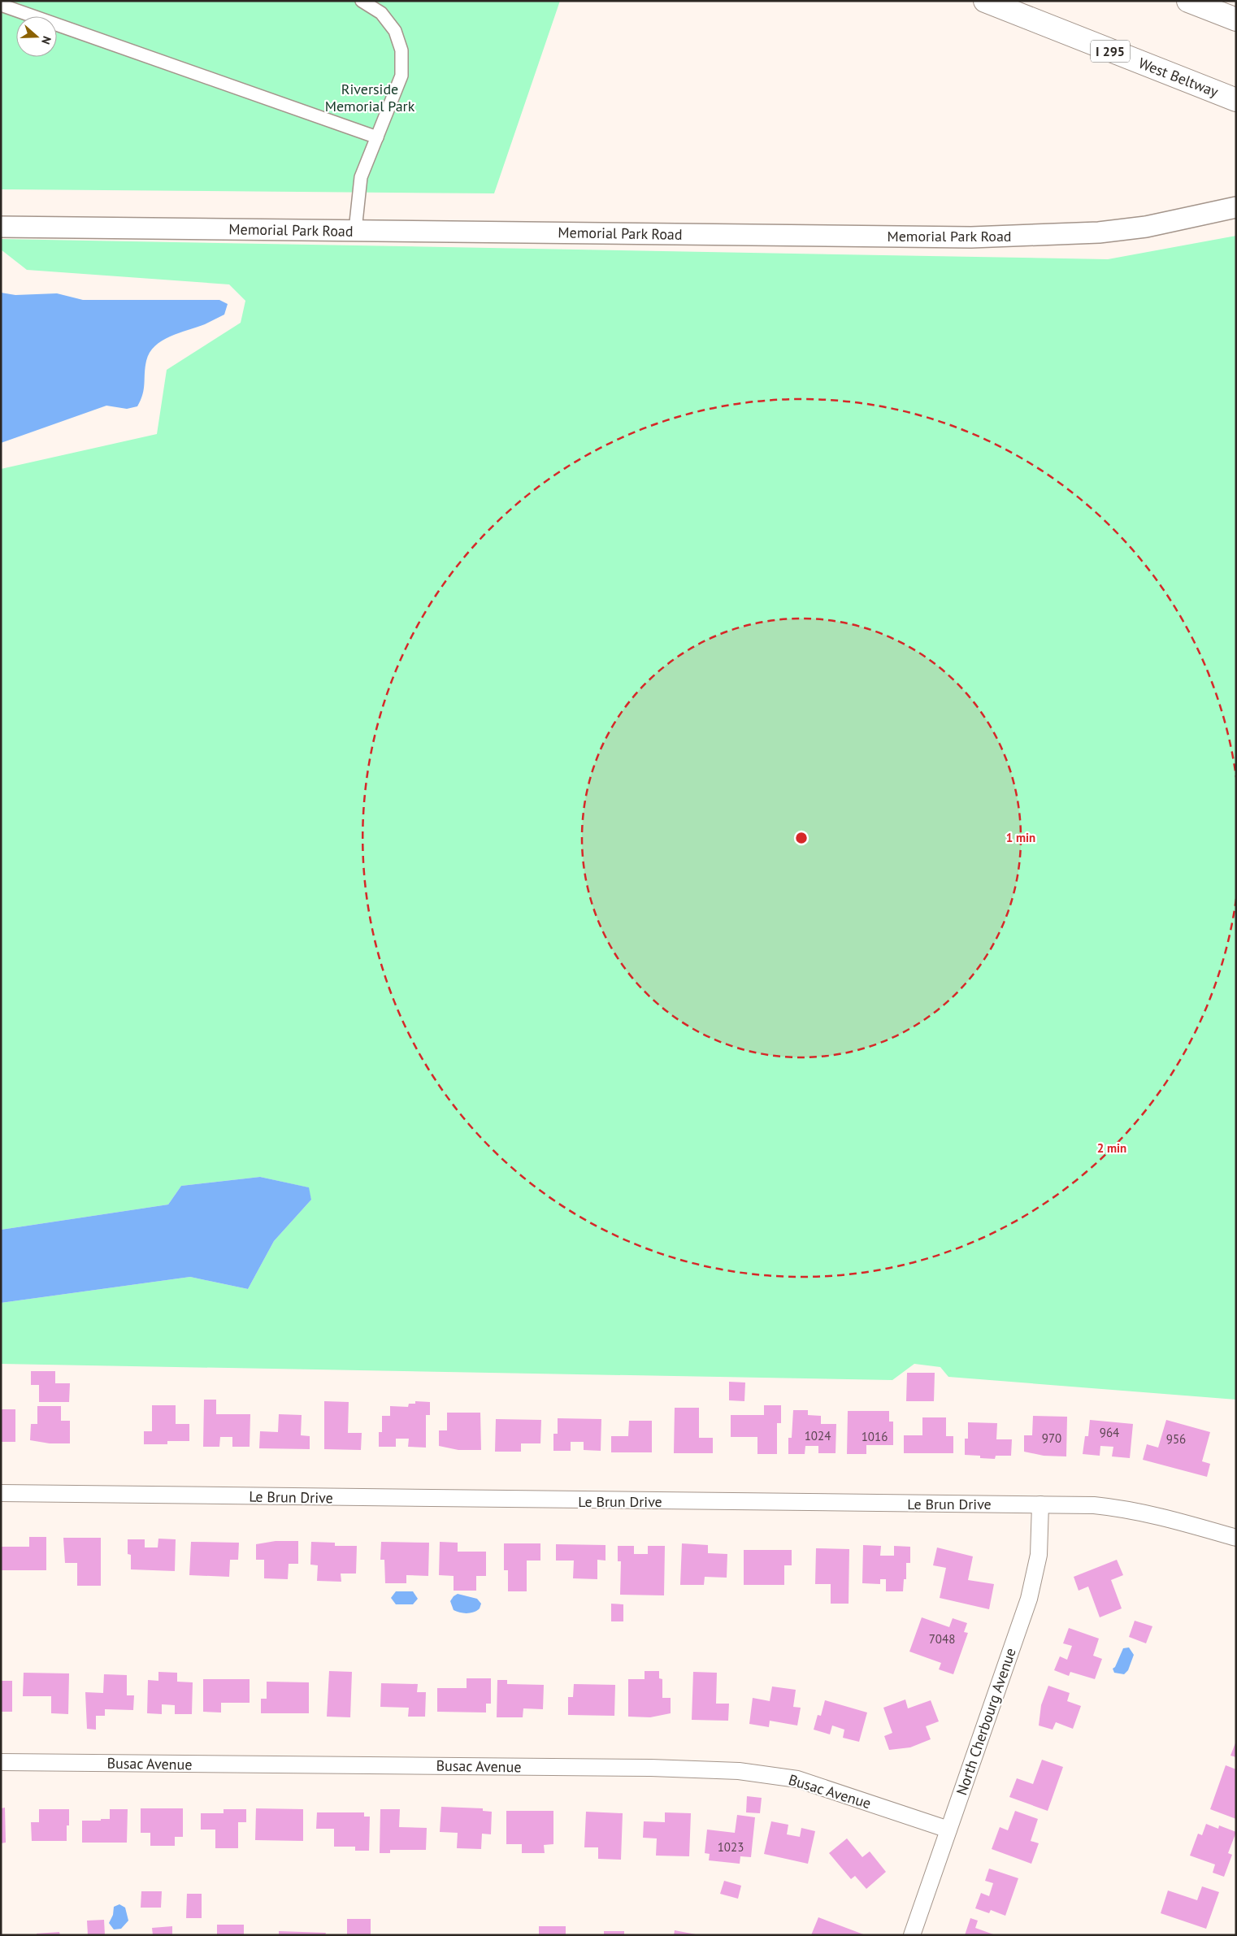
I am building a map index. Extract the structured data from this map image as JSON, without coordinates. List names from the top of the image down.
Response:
{
  "streets": {
    "highway": ["I 295", "West Beltway"],
    "street": [
      "Memorial Park Road",
      "Le Brun Drive",
      "North Cherbourg Avenue",
      "Busac Avenue"
    ]
  },
  "crossings": [
    ["Le Brun Drive", "North Cherbourg Avenue"],
    ["North Cherbourg Avenue", "Busac Avenue"]
  ],
  "parks": ["Riverside Memorial Park"],
  "house_numbers": [
    "964",
    "1024",
    "1016",
    "970",
    "956",
    "7048",
    "1023"
  ],
  "north": "right",
  "rings": ["1 min", "2 min"]
}
